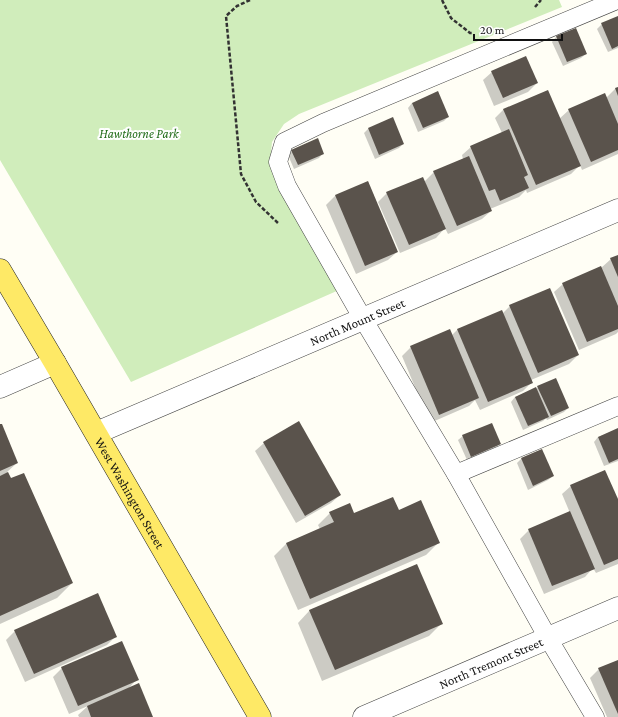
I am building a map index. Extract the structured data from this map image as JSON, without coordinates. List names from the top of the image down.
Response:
{
  "streets": {
    "main road": ["West Washington Street"],
    "street": ["North Mount Street", "North Tremont Street"]
  },
  "crossings": [
    ["North Mount Street", "West Washington Street"]
  ],
  "parks": ["Hawthorne Park"],
  "scale_bar": "20 m"
}
